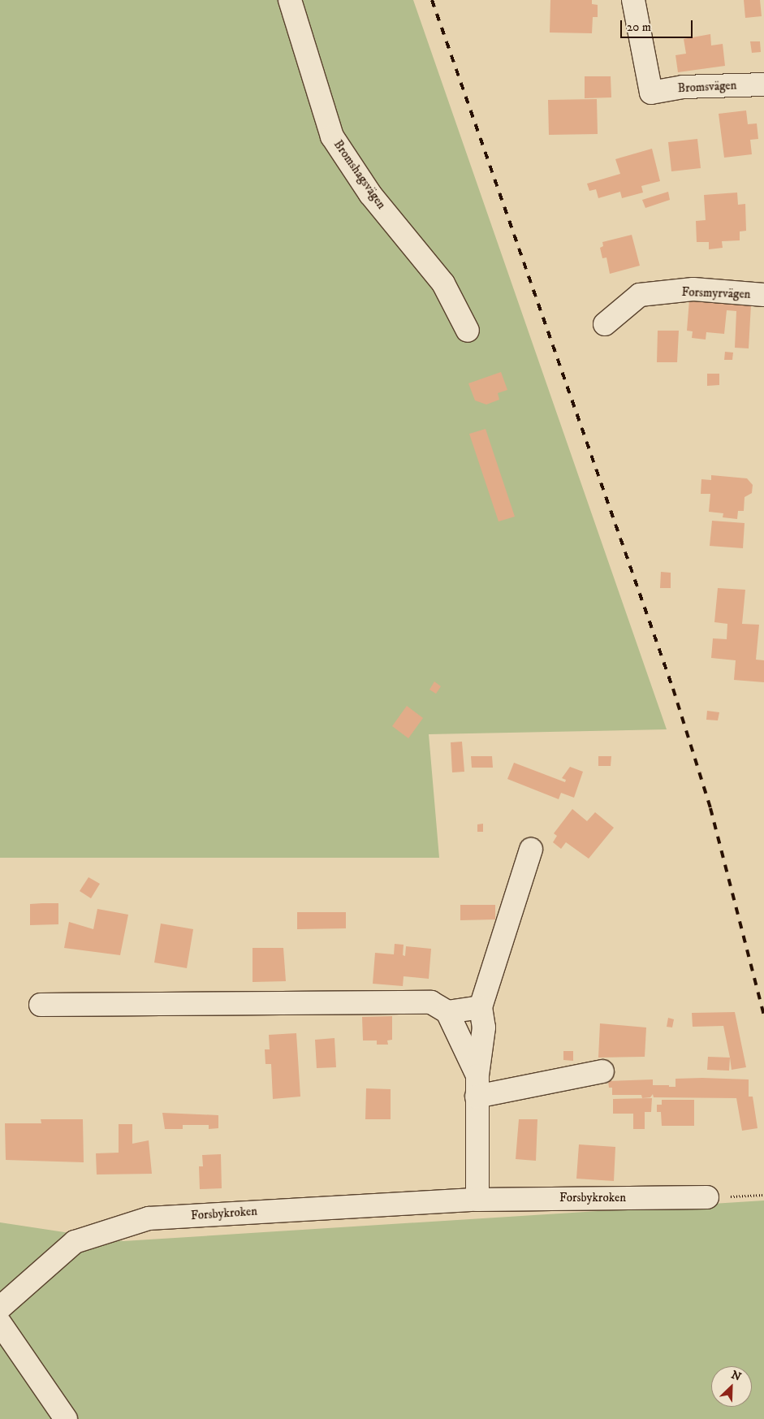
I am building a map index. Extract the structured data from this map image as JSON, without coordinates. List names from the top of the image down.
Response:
{
  "streets": {
    "street": [
      "Bromsvägen",
      "Bromshagsvägen",
      "Forsmyrvägen",
      "Forsbykroken"
    ]
  },
  "scale_bar": "20 m",
  "north": "top right"
}
